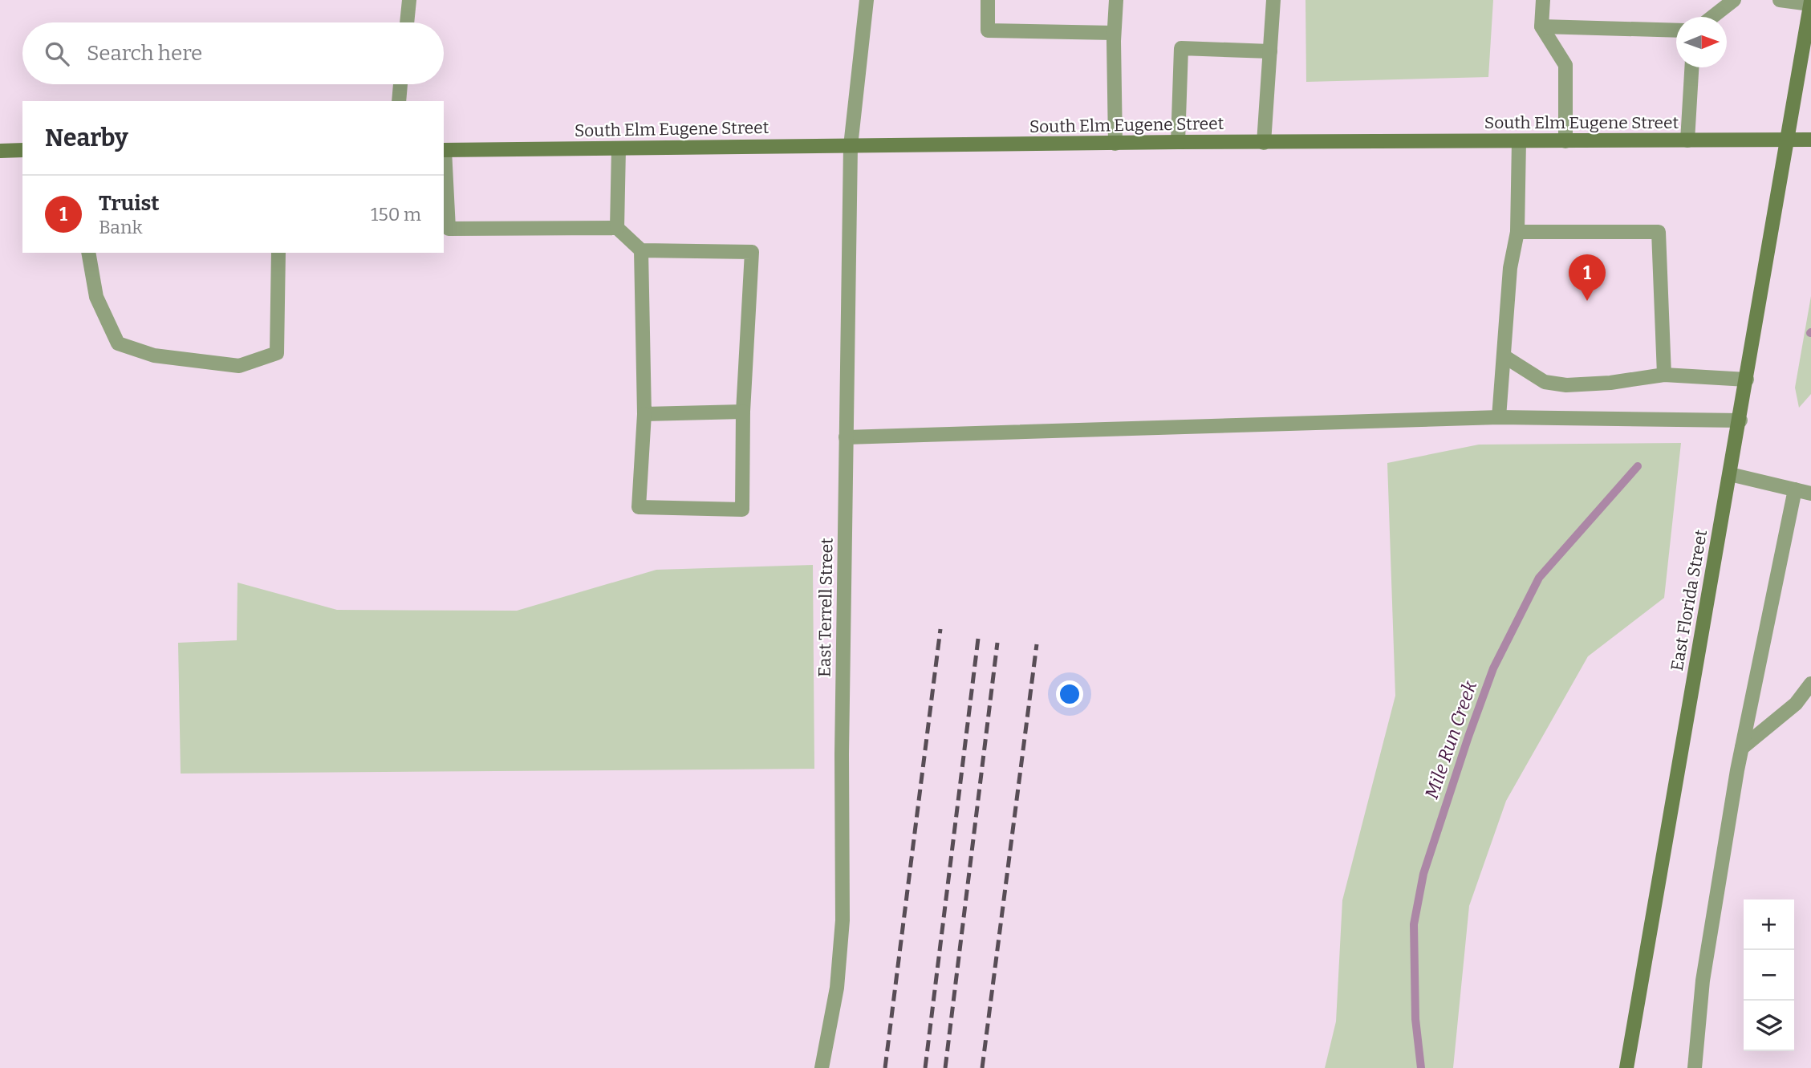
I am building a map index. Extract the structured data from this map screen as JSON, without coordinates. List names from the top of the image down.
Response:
{
  "streets": {
    "main road": ["South Elm Eugene Street", "East Florida Street"],
    "street": ["East Terrell Street"]
  },
  "crossings": [
    ["South Elm Eugene Street", "East Florida Street"],
    ["South Elm Eugene Street", "East Terrell Street"]
  ],
  "water": ["Mile Run Creek"],
  "north": "right",
  "page": {
    "search": "Search here",
    "heading": "Nearby",
    "list": [
      {
        "mark": "1",
        "name": "Truist",
        "note": "Bank",
        "value": "150 m"
      }
    ],
    "pins": "1",
    "map_buttons": ["+", "−"]
  }
}
